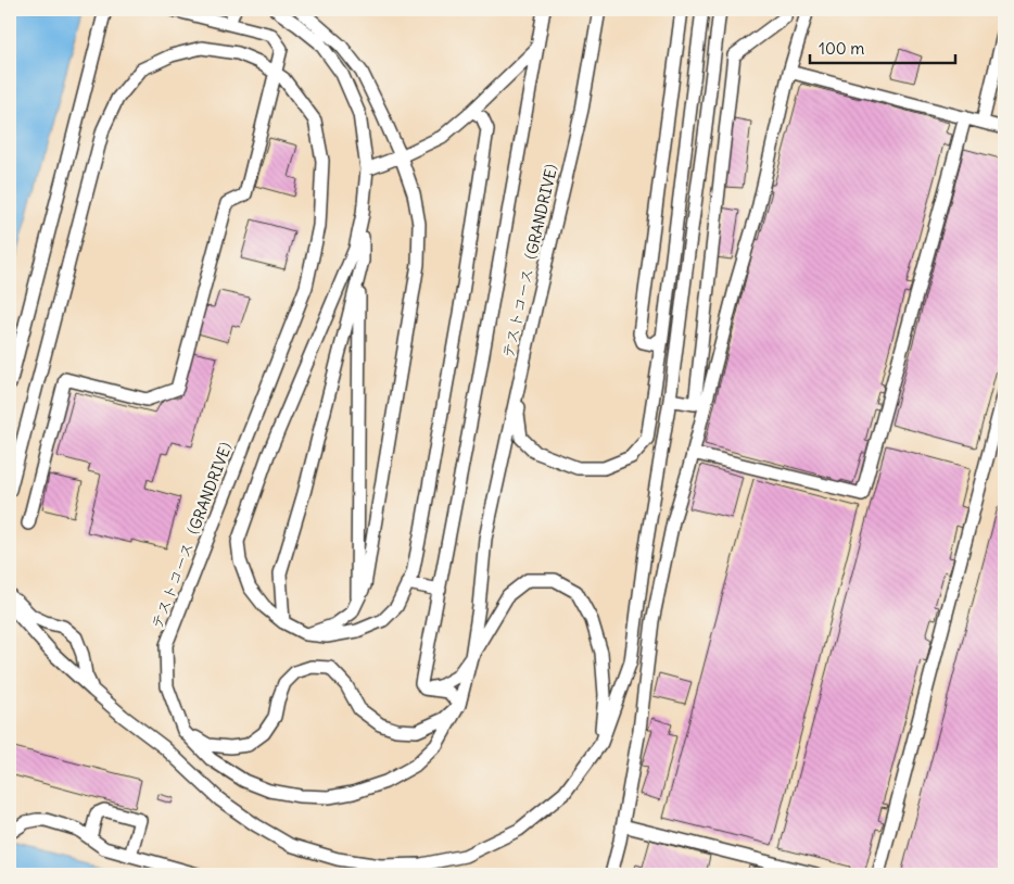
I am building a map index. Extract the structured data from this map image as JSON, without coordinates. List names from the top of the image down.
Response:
{
  "streets": {
    "lane": ["テストコース（GRANDRIVE）"]
  },
  "scale_bar": "100 m"
}
